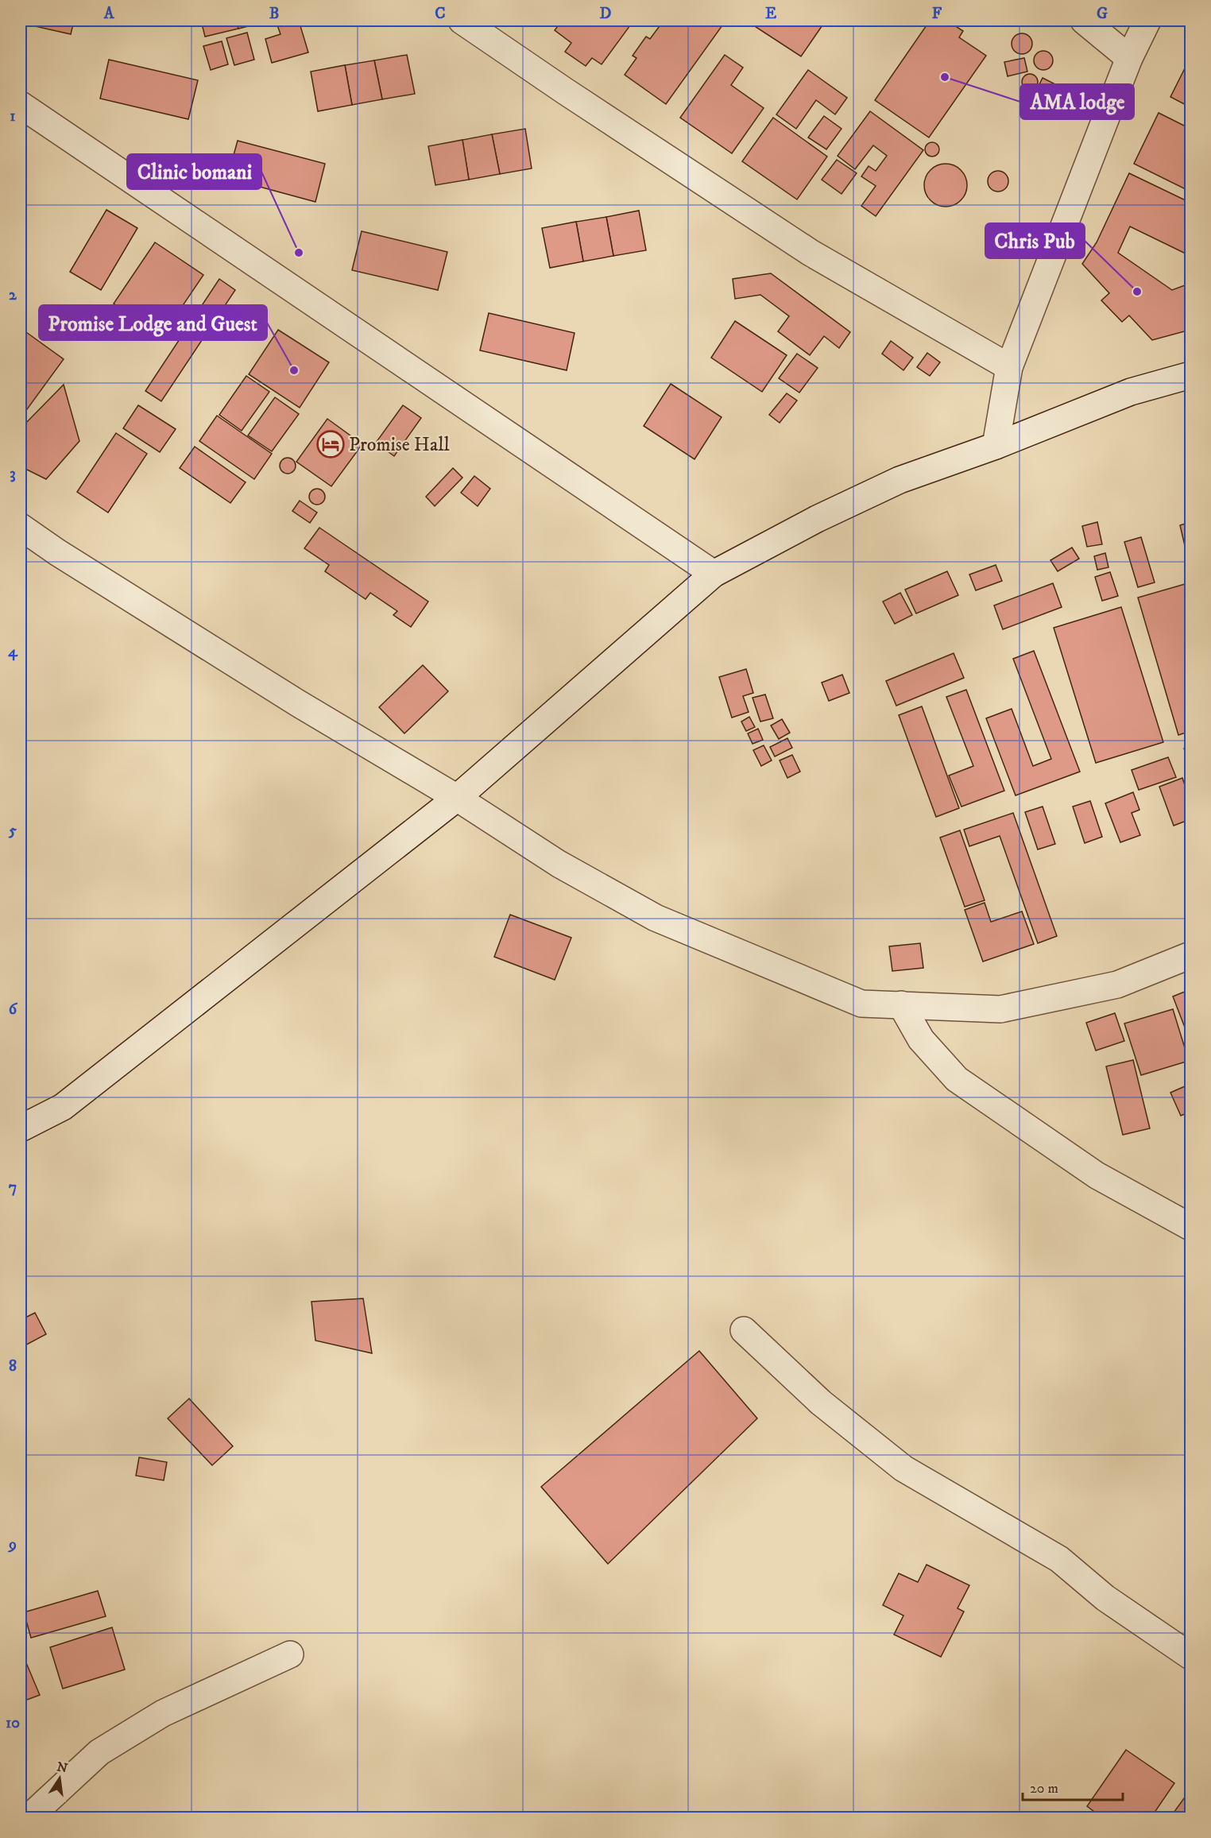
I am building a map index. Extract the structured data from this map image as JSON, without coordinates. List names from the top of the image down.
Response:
{
  "places": {
    "other": [
      "AMA lodge",
      "Clinic bomani",
      "Chris Pub",
      "Promise Lodge and Guest"
    ],
    "hotel": ["Promise Hall"]
  },
  "scale_bar": "20 m",
  "north": "top",
  "grid": {
    "columns": [
      "A",
      "B",
      "C",
      "D",
      "E",
      "F",
      "G"
    ],
    "rows": [
      "1",
      "2",
      "3",
      "4",
      "5",
      "6",
      "7",
      "8",
      "9",
      "10"
    ]
  }
}
